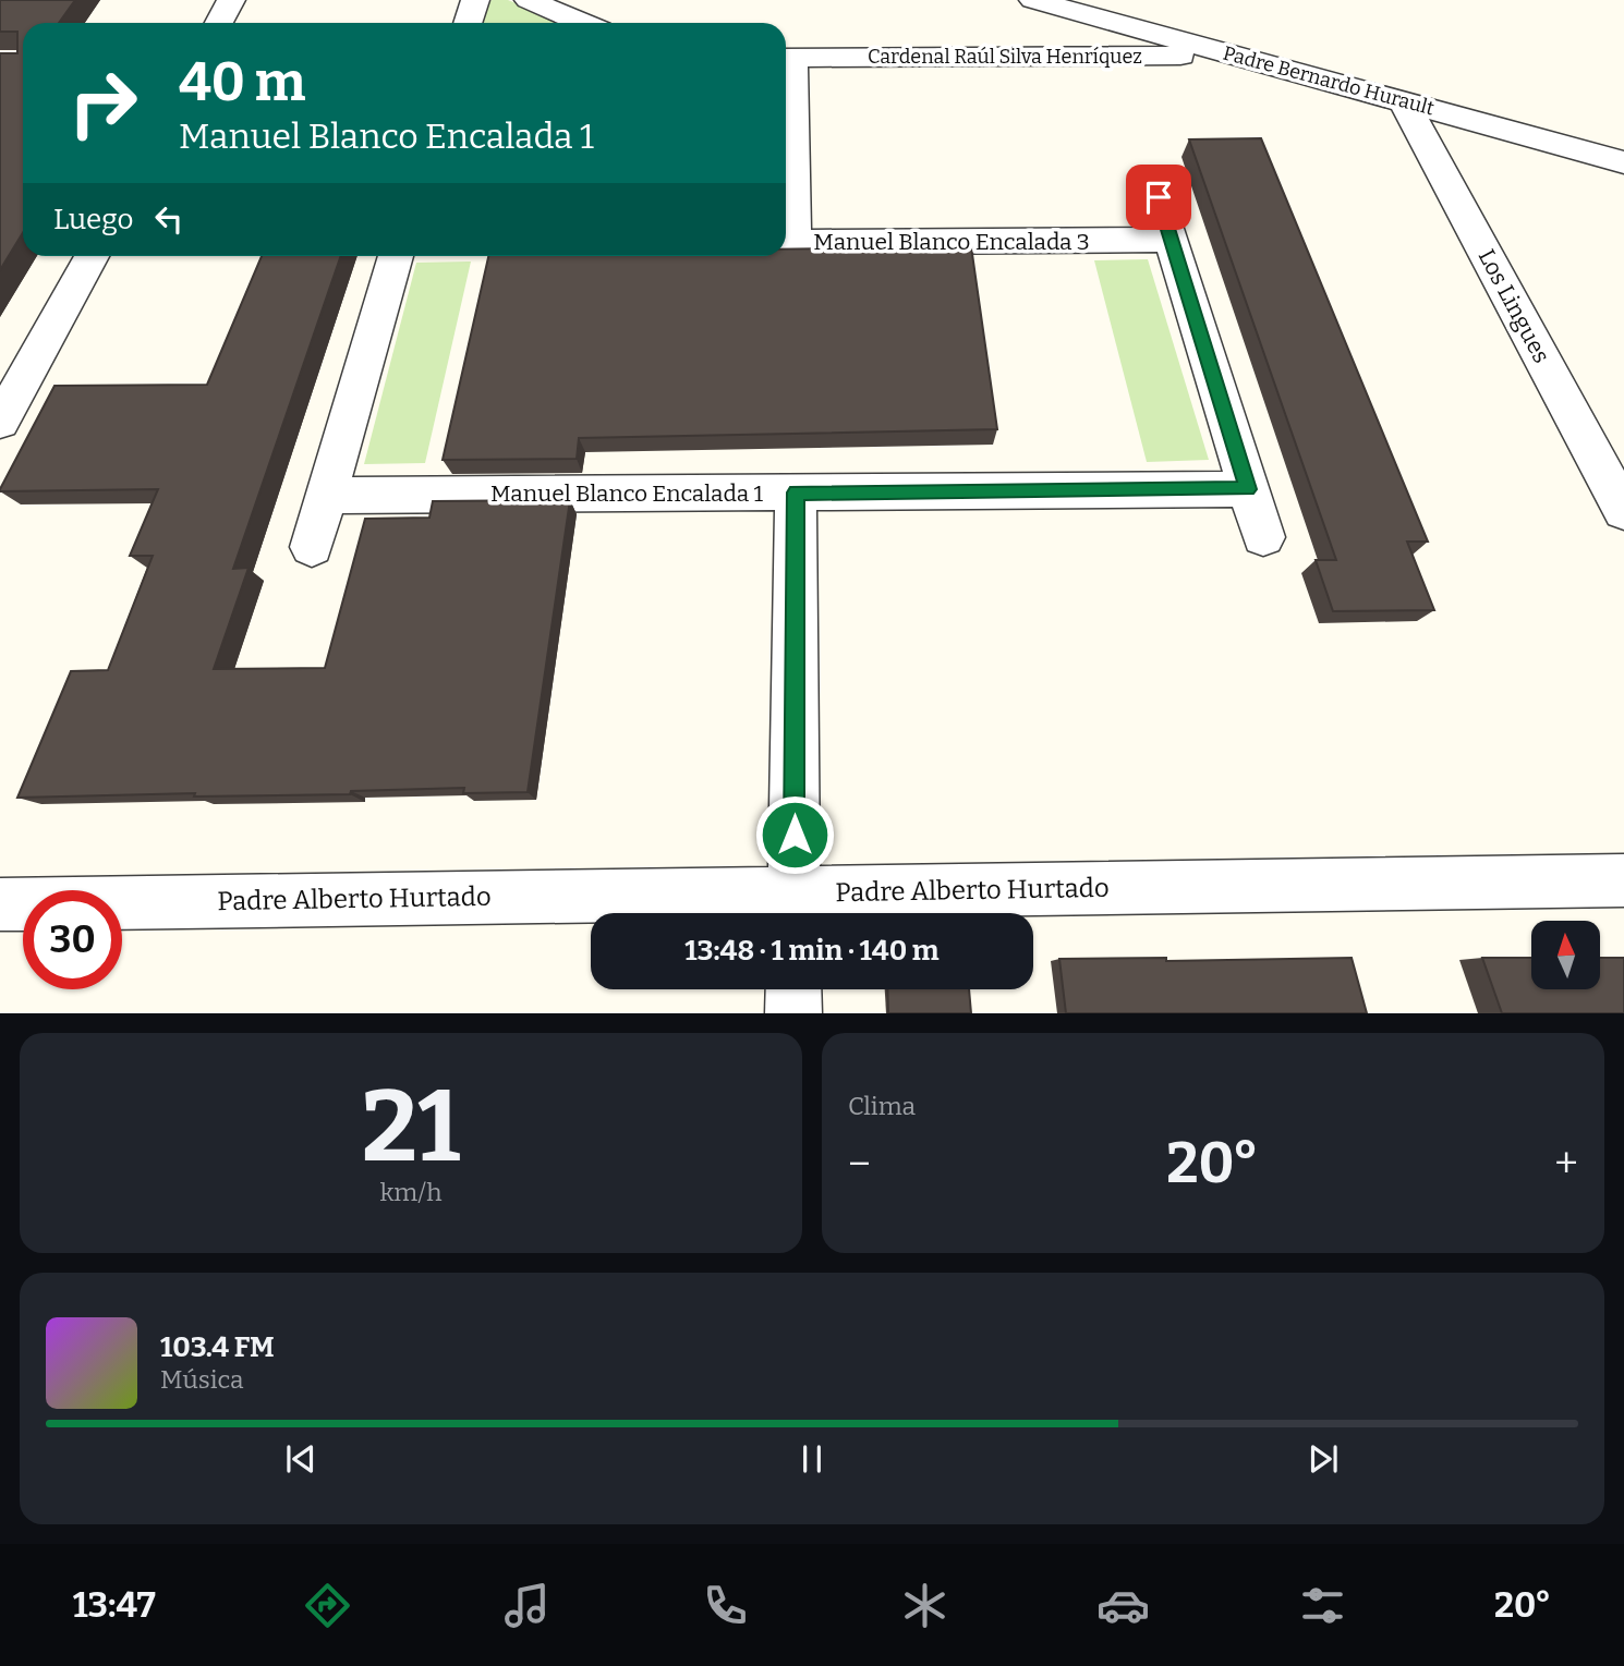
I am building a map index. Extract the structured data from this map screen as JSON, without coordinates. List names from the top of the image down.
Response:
{
  "streets": {
    "street": [
      "Cardenal Raúl Silva Henríquez",
      "Padre Bernardo Hurault",
      "Manuel Blanco Encalada 3",
      "Los Lingues",
      "Manuel Blanco Encalada 1",
      "Padre Alberto Hurtado"
    ]
  },
  "crossings": [
    ["Cardenal Raúl Silva Henríquez", "Padre Bernardo Hurault"],
    ["Padre Bernardo Hurault", "Los Lingues"]
  ],
  "north": "top",
  "page": {
    "turn": ["40 m", "Manuel Blanco Encalada 1"],
    "then": "Luego",
    "limit": "30",
    "trip": "13:48 · 1 min · 140 m",
    "tile": [
      ["21", "km/h"],
      "Clima"
    ],
    "heat": ["−", "20°", "+"],
    "song": ["103.4 FM", "Música"],
    "tabs": ["13:47", "20°"]
  }
}
